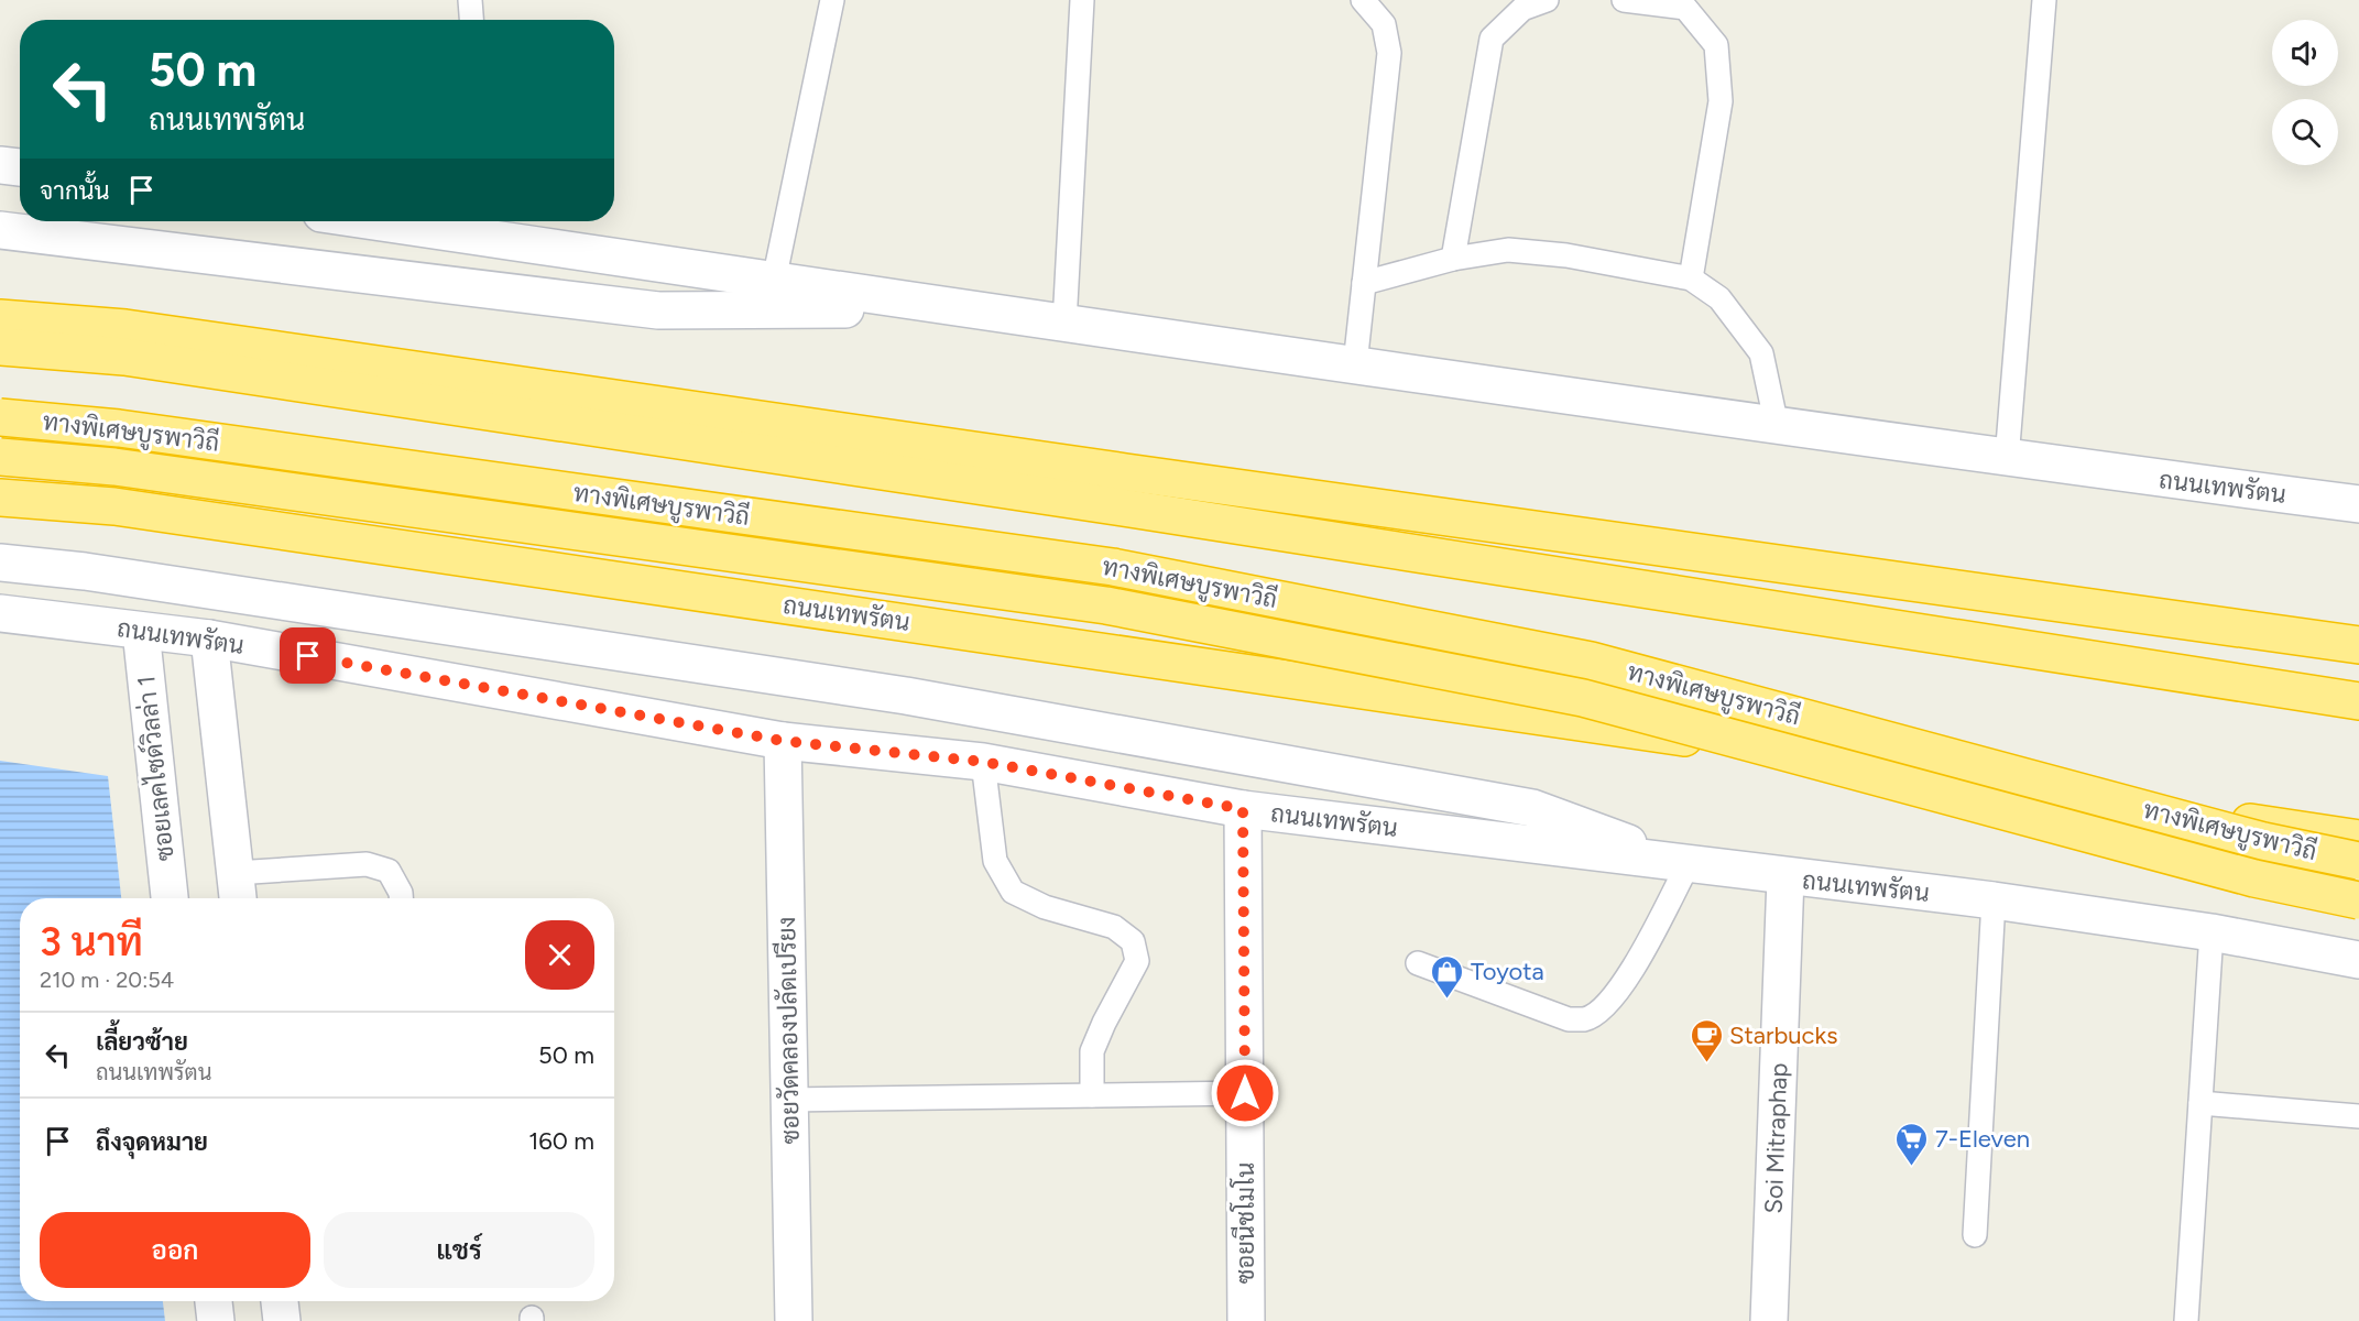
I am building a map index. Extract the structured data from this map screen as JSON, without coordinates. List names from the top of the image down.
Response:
{
  "streets": {
    "highway": ["ทางพิเศษบูรพาวิถี", "ถนนเทพรัตน"],
    "main road": [
      "ซอยเลคไซด์วิลล่า 1",
      "ซอยวัดคลองปลัดเปรียง",
      "Soi Mitraphap",
      "ซอยนีชโมโน"
    ]
  },
  "crossings": [
    ["ถนนเทพรัตน", "ซอยเลคไซด์วิลล่า 1"],
    ["ถนนเทพรัตน", "ซอยวัดคลองปลัดเปรียง"],
    ["ถนนเทพรัตน", "Soi Mitraphap"],
    ["ถนนเทพรัตน", "ซอยนีชโมโน"]
  ],
  "places": {
    "shop": ["Toyota"],
    "cafe": ["Starbucks"],
    "supermarket": ["7-Eleven"]
  },
  "page": {
    "turn": ["50 m", "ถนนเทพรัตน"],
    "then": "จากนั้น",
    "heading": ["3 นาที", "210 m · 20:54"],
    "list": [
      {
        "name": "เลี้ยวซ้าย",
        "note": "ถนนเทพรัตน",
        "value": "50 m"
      },
      {
        "name": "ถึงจุดหมาย",
        "value": "160 m"
      }
    ],
    "buttons": ["ออก", "แชร์"]
  }
}
